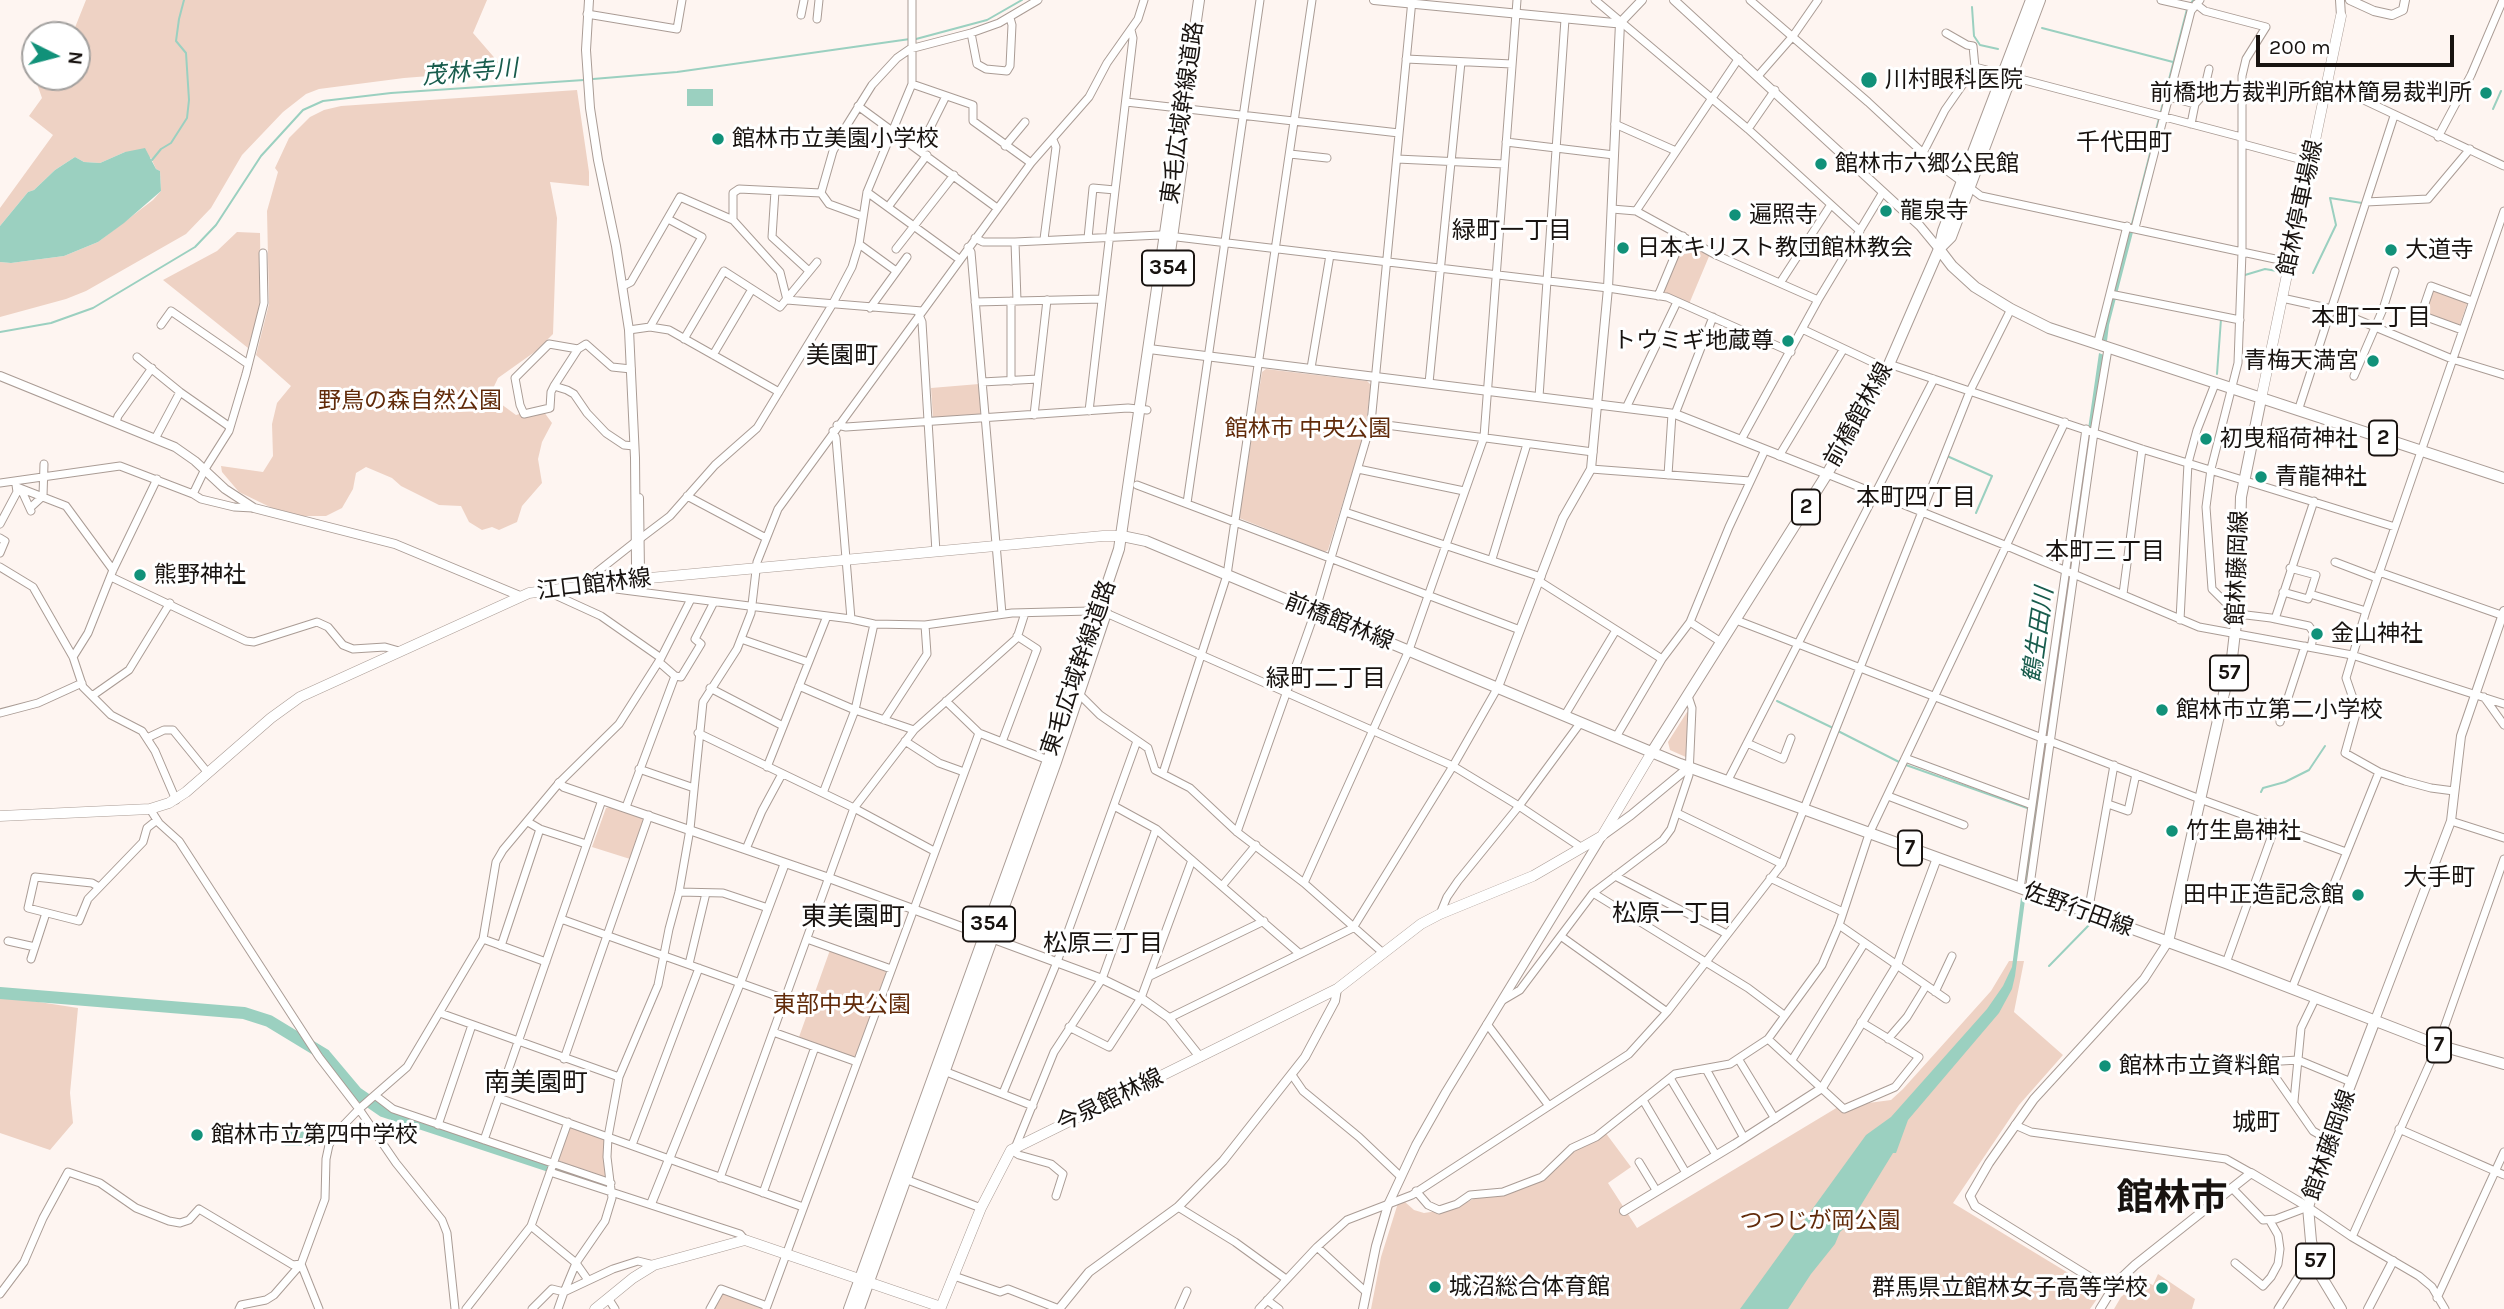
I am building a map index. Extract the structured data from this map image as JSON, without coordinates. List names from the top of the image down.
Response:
{
  "streets": {
    "main road": [
      "東毛広域幹線道路",
      "館林停車場線",
      "354",
      "前橋館林線",
      "2",
      "館林藤岡線",
      "江口館林線",
      "57",
      "7",
      "佐野行田線",
      "今泉館林線"
    ]
  },
  "crossings": [
    ["東毛広域幹線道路", "前橋館林線"],
    ["東毛広域幹線道路", "江口館林線"],
    ["館林停車場線", "2"],
    ["館林停車場線", "館林藤岡線"],
    ["前橋館林線", "2"],
    ["前橋館林線", "江口館林線"],
    ["前橋館林線", "佐野行田線"],
    ["前橋館林線", "今泉館林線"],
    ["2", "館林藤岡線"],
    ["館林藤岡線", "佐野行田線"],
    ["佐野行田線", "今泉館林線"]
  ],
  "districts": [
    "千代田町",
    "緑町一丁目",
    "本町二丁目",
    "美園町",
    "本町四丁目",
    "本町三丁目",
    "緑町二丁目",
    "大手町",
    "松原一丁目",
    "東美園町",
    "松原三丁目",
    "南美園町",
    "城町",
    "館林市"
  ],
  "water": ["茂林寺川", "鶴生田川"],
  "parks": [
    "野鳥の森自然公園",
    "館林市 中央公園",
    "東部中央公園",
    "つつじが岡公園"
  ],
  "places": [
    "川村眼科医院",
    "前橋地方裁判所館林簡易裁判所",
    "館林市立美園小学校",
    "館林市六郷公民館",
    "龍泉寺",
    "遍照寺",
    "日本キリスト教団館林教会",
    "大道寺",
    "トウミギ地蔵尊",
    "青梅天満宮",
    "初曳稲荷神社",
    "青龍神社",
    "熊野神社",
    "金山神社",
    "館林市立第二小学校",
    "竹生島神社",
    "田中正造記念館",
    "館林市立資料館",
    "館林市立第四中学校",
    "城沼総合体育館",
    "群馬県立館林女子高等学校"
  ],
  "scale_bar": "200 m",
  "north": "right"
}
